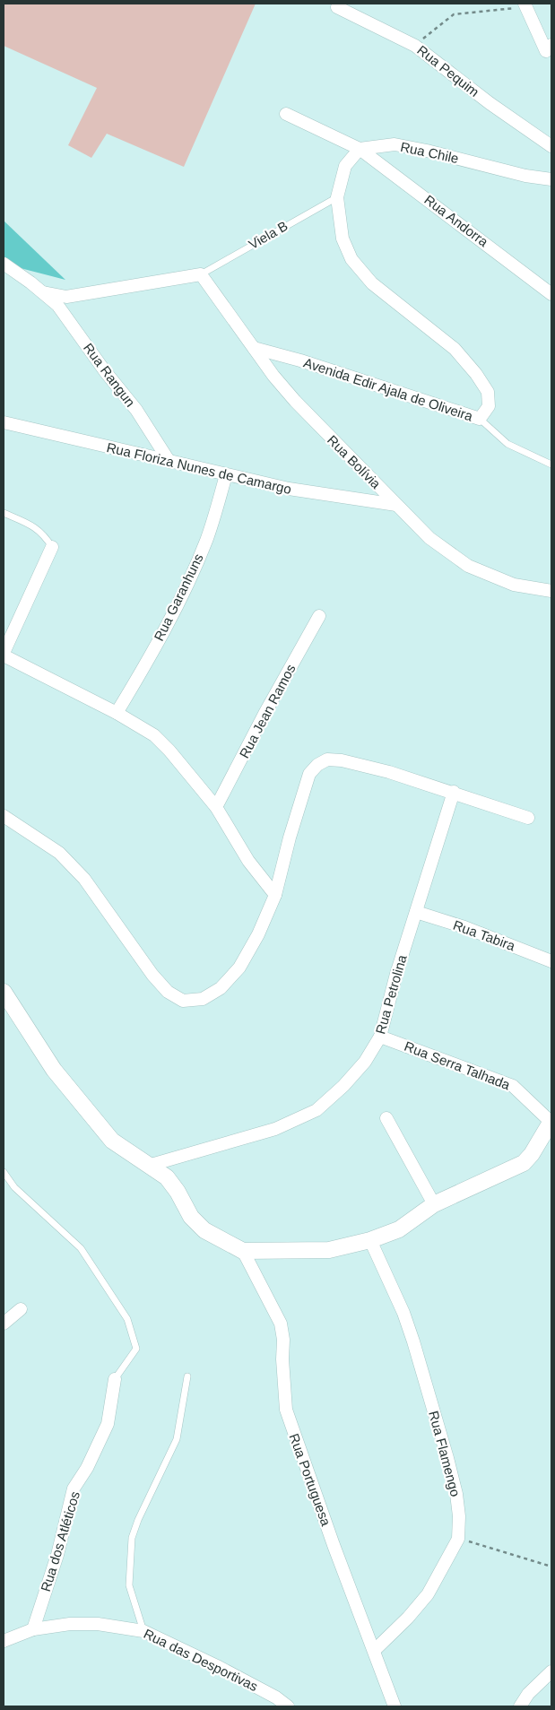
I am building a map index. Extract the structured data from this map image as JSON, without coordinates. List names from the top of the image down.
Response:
{
  "streets": {
    "street": [
      "Rua Pequim",
      "Rua Chile",
      "Rua Andorra",
      "Rua Rangun",
      "Avenida Edir Ajala de Oliveira",
      "Rua Bolívia",
      "Rua Floriza Nunes de Camargo",
      "Rua Garanhuns",
      "Rua Jean Ramos",
      "Rua Tabira",
      "Rua Petrolina",
      "Rua Serra Talhada",
      "Rua Flamengo",
      "Rua Portuguesa",
      "Rua dos Atléticos",
      "Rua das Desportivas"
    ],
    "lane": ["Viela B"]
  },
  "crossings": [
    ["Rua Chile", "Rua Andorra"],
    ["Rua Chile", "Avenida Edir Ajala de Oliveira"],
    ["Rua Andorra", "Avenida Edir Ajala de Oliveira"],
    ["Viela B", "Avenida Edir Ajala de Oliveira"],
    ["Viela B", "Rua Bolívia"],
    ["Rua Rangun", "Rua Floriza Nunes de Camargo"],
    ["Avenida Edir Ajala de Oliveira", "Rua Bolívia"],
    ["Rua Bolívia", "Rua Floriza Nunes de Camargo"],
    ["Rua Floriza Nunes de Camargo", "Rua Garanhuns"],
    ["Rua Tabira", "Rua Petrolina"],
    ["Rua Petrolina", "Rua Serra Talhada"],
    ["Rua Flamengo", "Rua Portuguesa"],
    ["Rua dos Atléticos", "Rua das Desportivas"]
  ]
}
